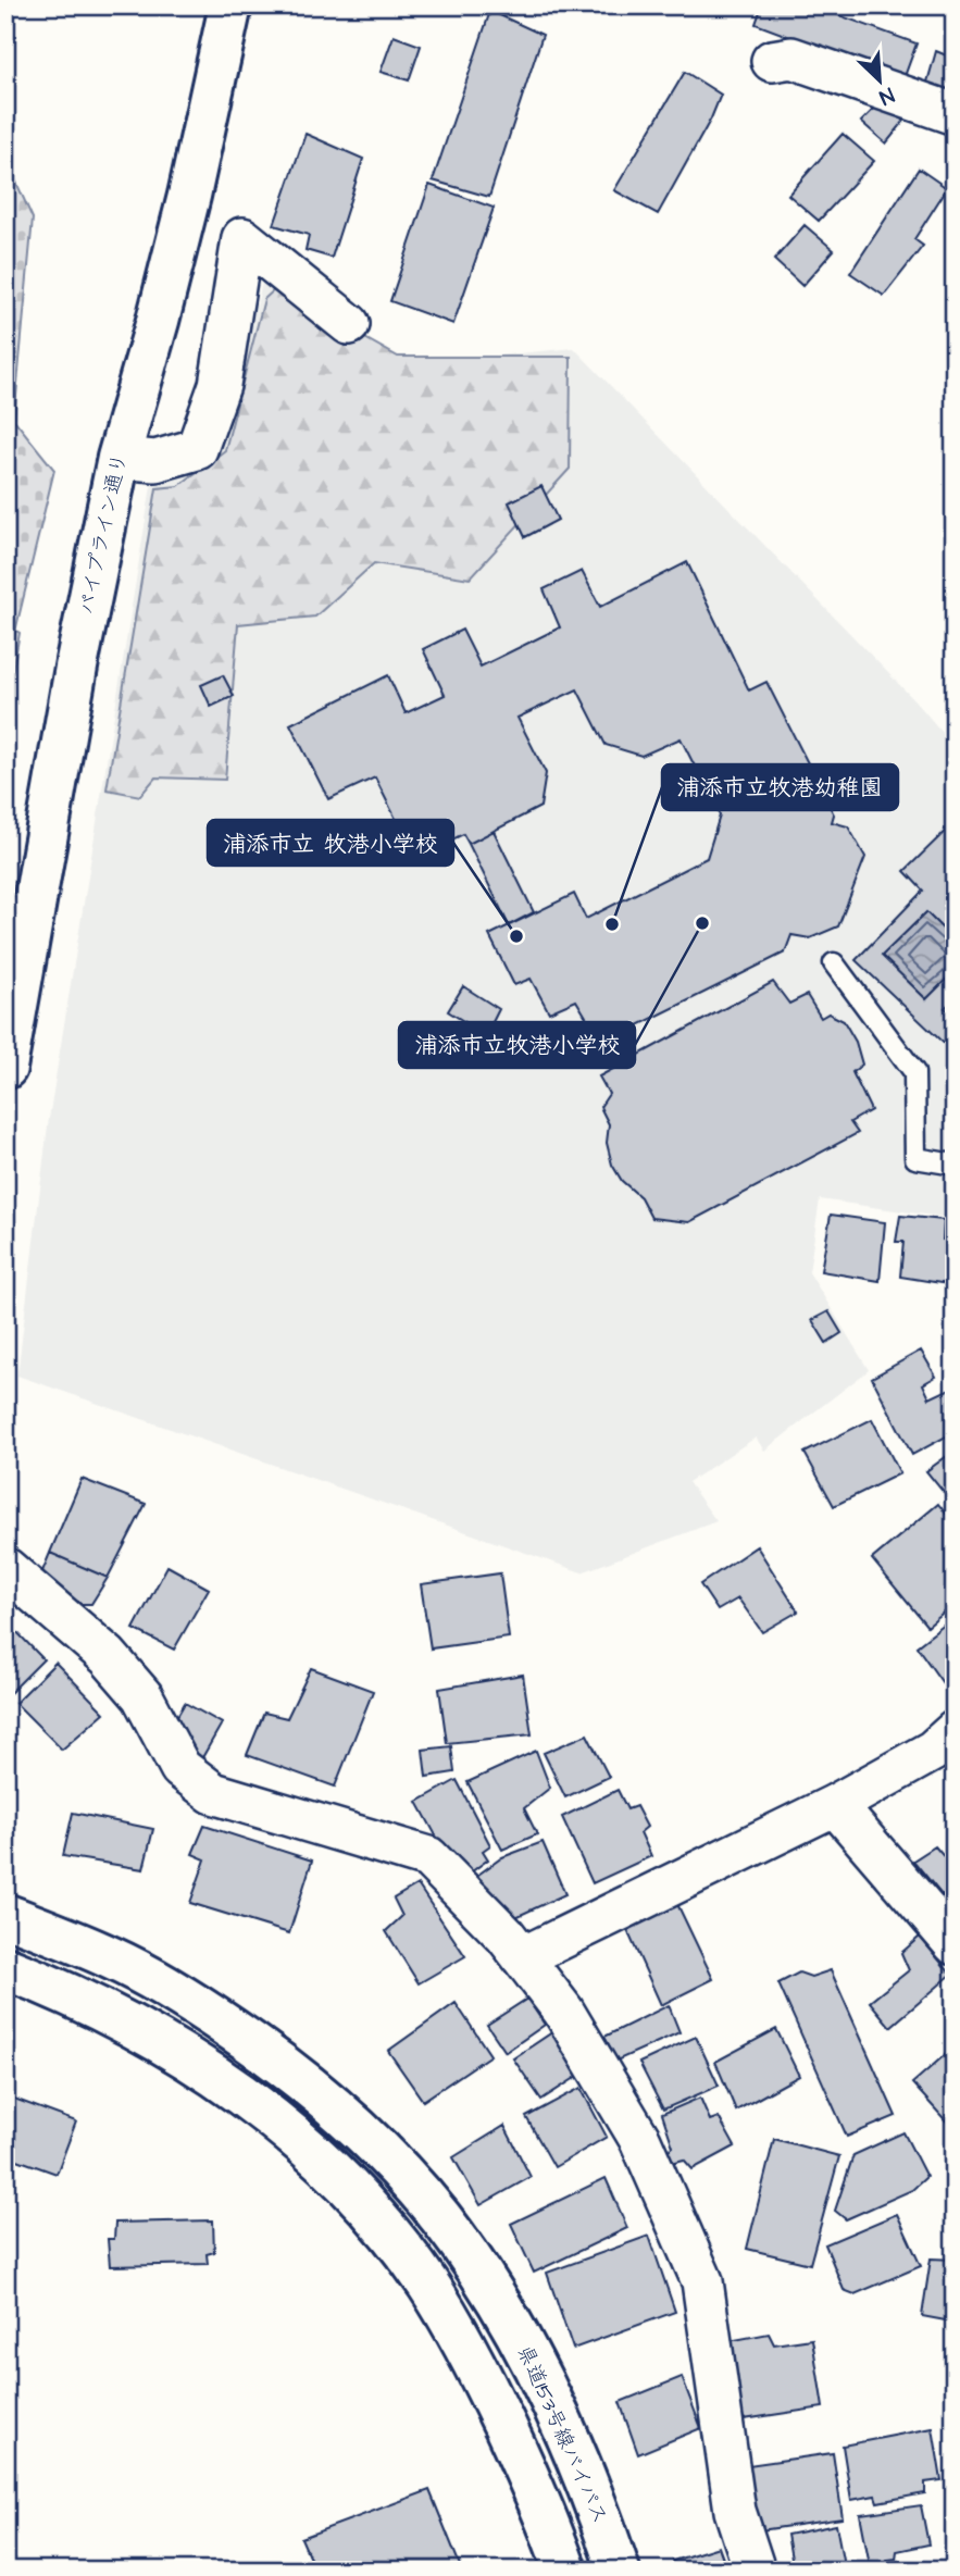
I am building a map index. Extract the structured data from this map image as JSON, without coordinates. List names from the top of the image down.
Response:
{
  "streets": {
    "main road": ["パイプライン通り", "県道153号線バイパス"]
  },
  "places": ["浦添市立牧港小学校", "浦添市立牧港幼稚園", "浦添市立 牧港小学校"],
  "north": "bottom right"
}
